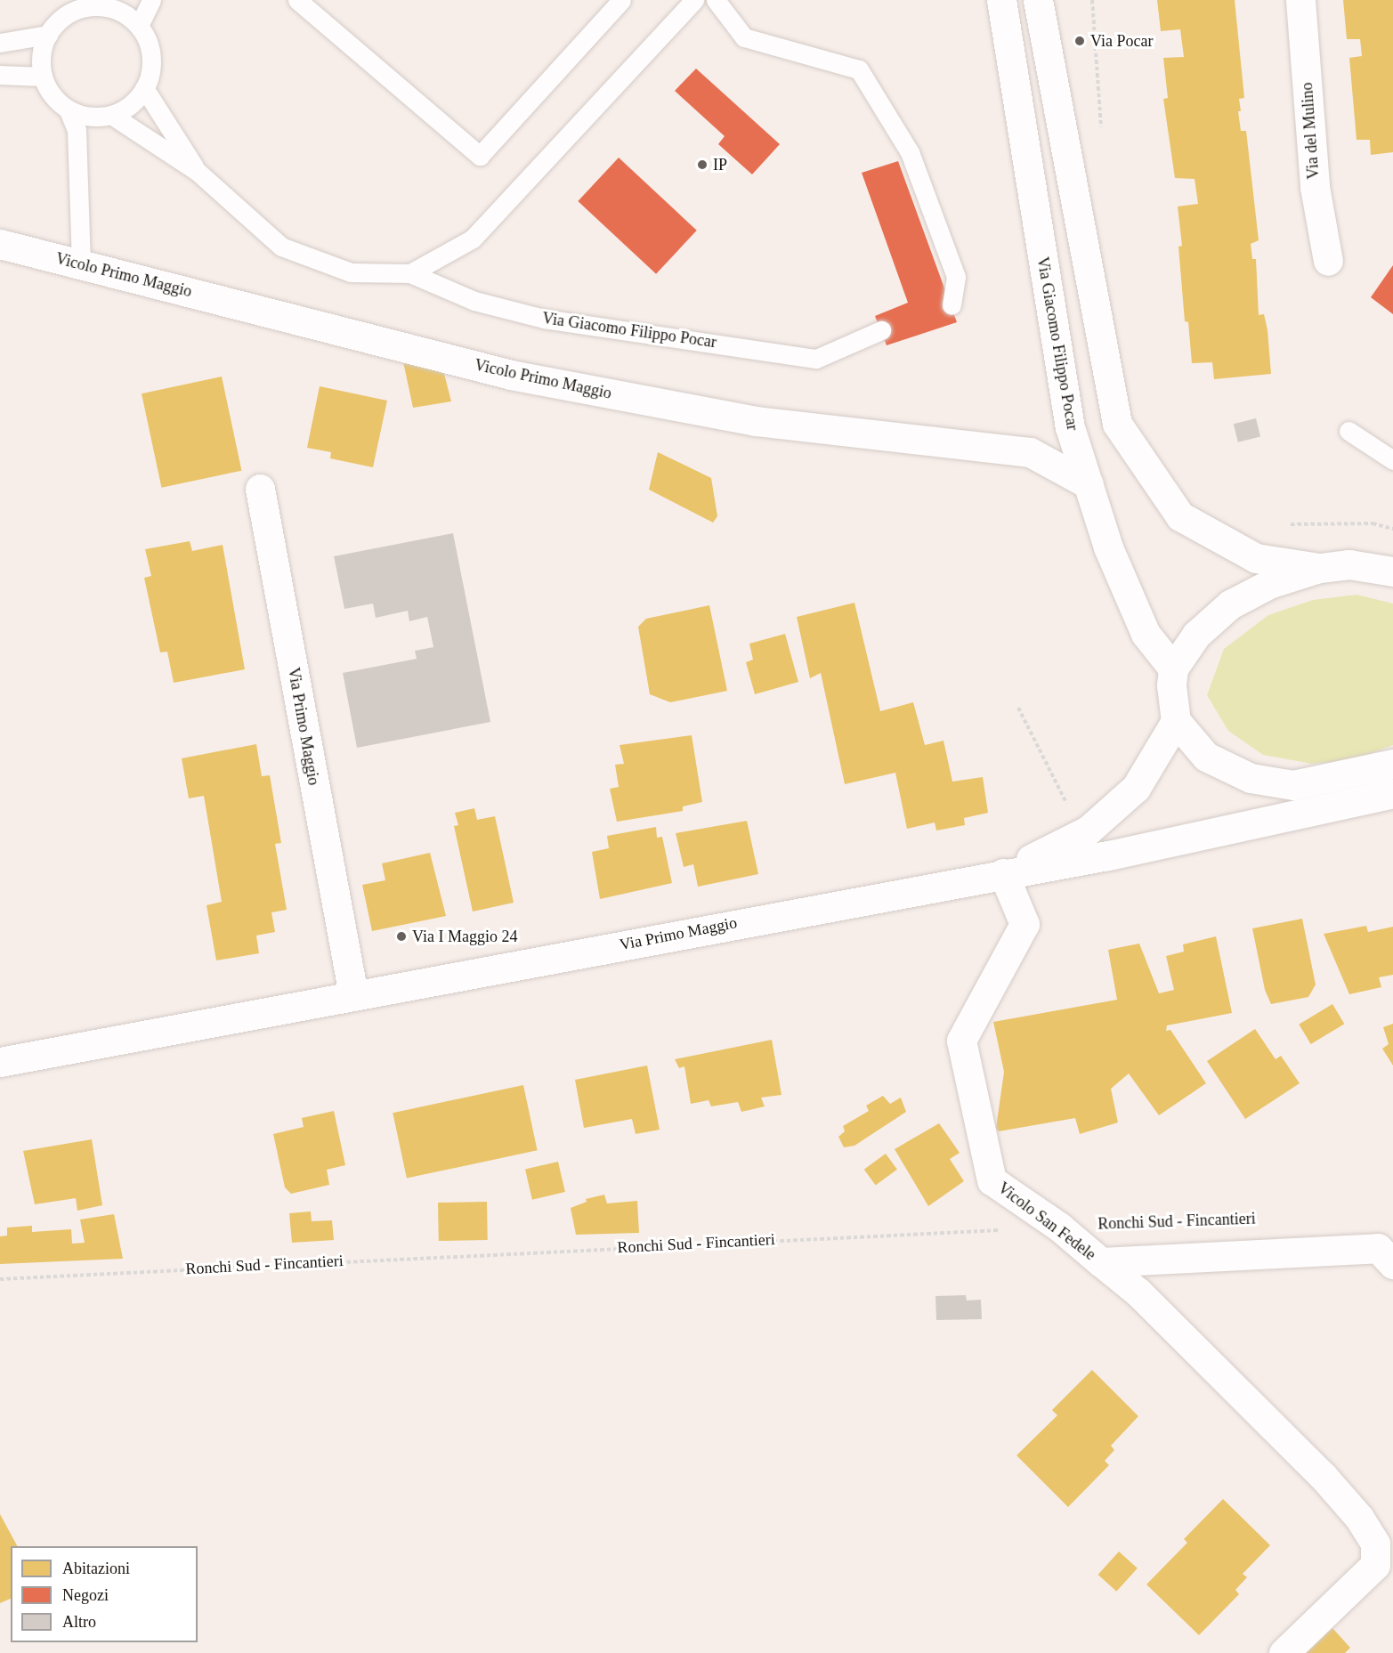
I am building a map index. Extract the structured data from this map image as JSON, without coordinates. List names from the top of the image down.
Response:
{
  "streets": {
    "main road": [
      "Via del Mulino",
      "Vicolo Primo Maggio",
      "Via Giacomo Filippo Pocar",
      "Via Primo Maggio",
      "Vicolo San Fedele"
    ],
    "path": ["Ronchi Sud - Fincantieri"]
  },
  "crossings": [
    ["Vicolo Primo Maggio", "Via Giacomo Filippo Pocar"],
    ["Via Primo Maggio", "Vicolo San Fedele"],
    ["Vicolo San Fedele", "Ronchi Sud - Fincantieri"]
  ],
  "places": ["Via Pocar", "IP", "Via I Maggio 24"],
  "legend": ["Abitazioni", "Negozi", "Altro"]
}
